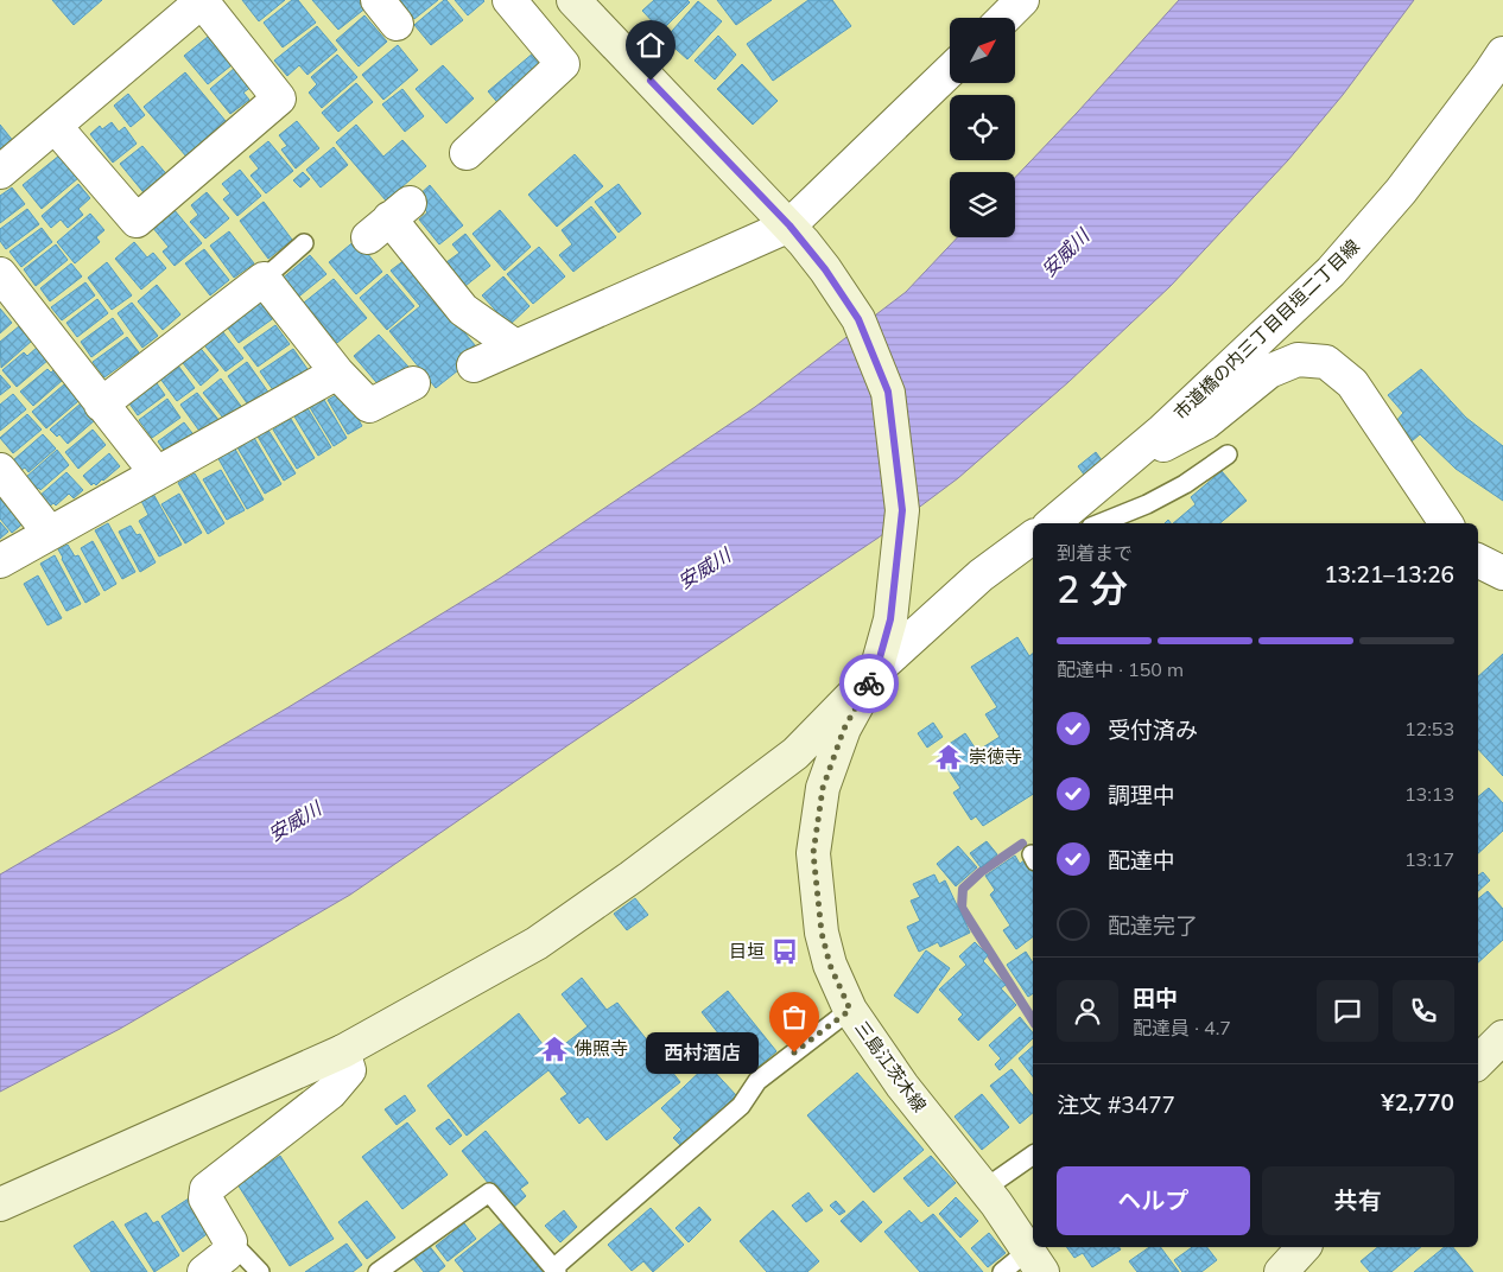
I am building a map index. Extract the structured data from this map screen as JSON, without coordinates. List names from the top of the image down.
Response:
{
  "streets": {
    "main road": ["三島江茨木線"],
    "street": ["市道橋の内三丁目目垣二丁目線"]
  },
  "water": ["安威川"],
  "places": {
    "temple": ["崇徳寺", "佛照寺"],
    "bus stop": ["目垣"],
    "other": ["西村酒店"]
  },
  "north": "top right",
  "page": {
    "heading": ["2 分", "到着まで", "13:21–13:26"],
    "panel": [
      "田中",
      "配達員 · 4.7",
      "注文 #3477",
      "¥2,770"
    ],
    "bar": "配達中 · 150 m",
    "list": [
      ["受付済み", "12:53"],
      ["調理中", "13:13"],
      ["配達中", "13:17"],
      "配達完了"
    ],
    "bubble": "西村酒店",
    "buttons": ["ヘルプ", "共有"]
  }
}
